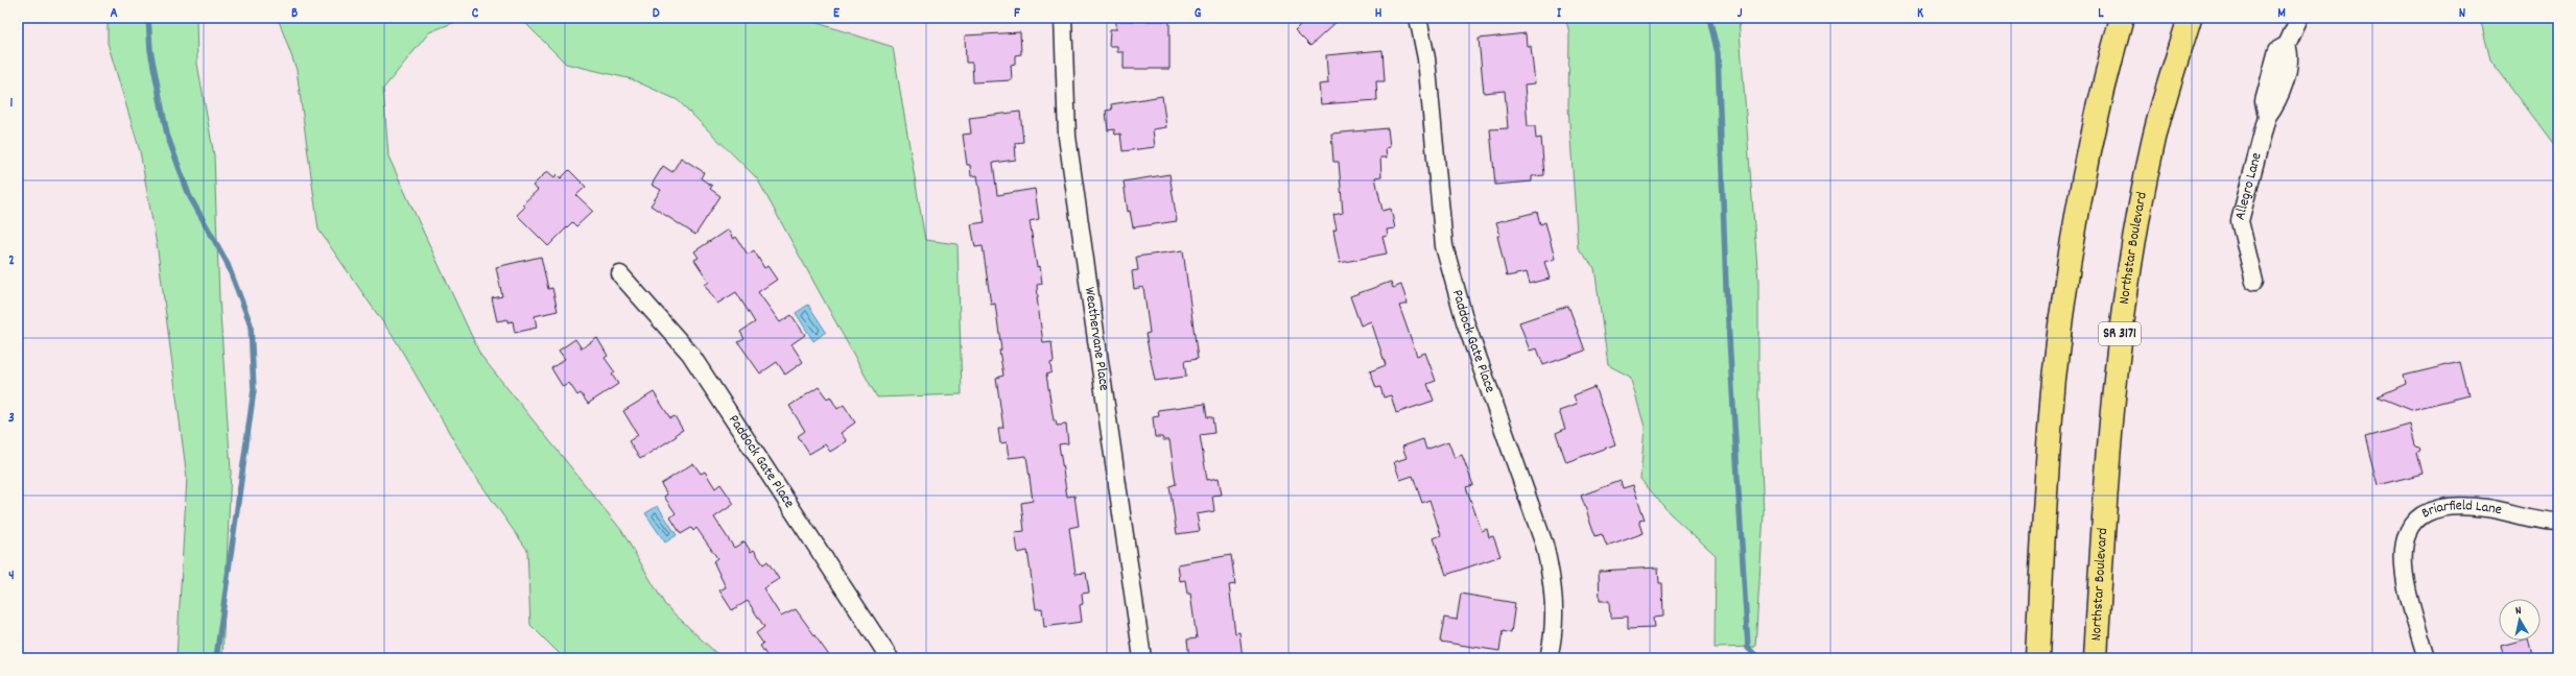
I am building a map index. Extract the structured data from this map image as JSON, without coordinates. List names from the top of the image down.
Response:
{
  "streets": {
    "main road": ["Northstar Boulevard", "SR 3171"],
    "street": [
      "Allegro Lane",
      "Weathervane Place",
      "Paddock Gate Place",
      "Briarfield Lane"
    ]
  },
  "north": "top",
  "grid": {
    "columns": [
      "A",
      "B",
      "C",
      "D",
      "E",
      "F",
      "G",
      "H",
      "I",
      "J",
      "K",
      "L",
      "M",
      "N"
    ],
    "rows": [
      "1",
      "2",
      "3",
      "4"
    ]
  }
}
